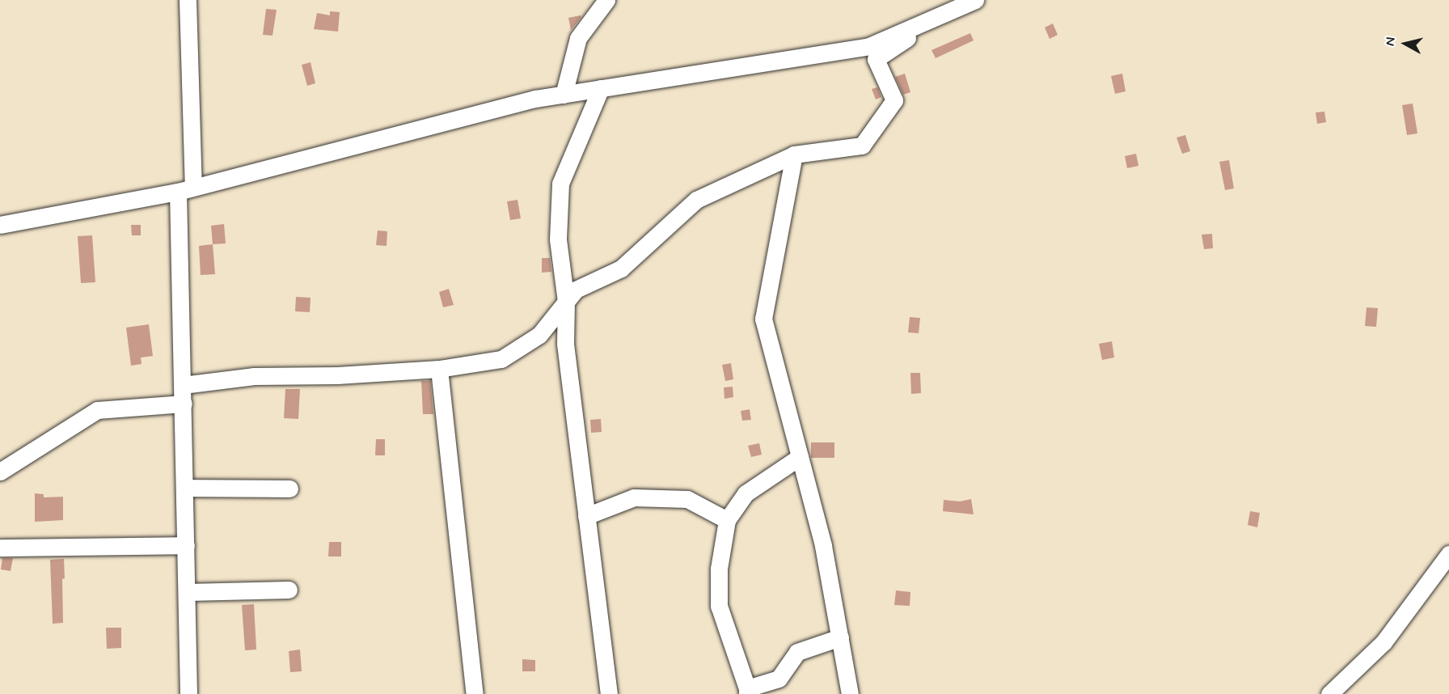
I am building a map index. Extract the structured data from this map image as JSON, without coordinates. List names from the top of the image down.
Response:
{
  "north": "left"
}
